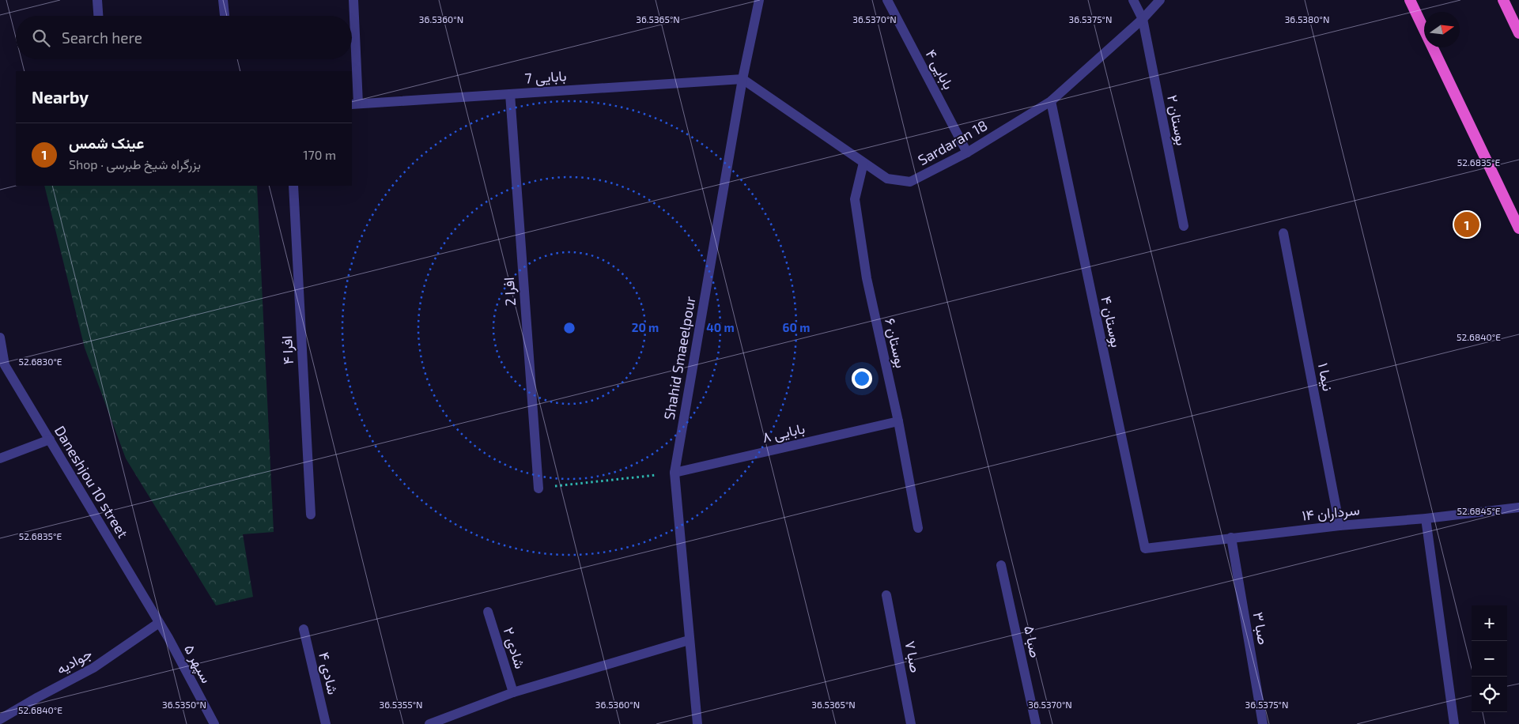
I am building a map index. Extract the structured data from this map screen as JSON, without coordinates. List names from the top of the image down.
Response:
{
  "streets": {
    "street": [
      "بابایی ۴",
      "بابایی 7",
      "بوستان ۲",
      "Sardaran 18",
      "افرا 2",
      "بوستان ۴",
      "بوستان ۶",
      "افرا ۴",
      "Shahid Smaeelpour",
      "نیما ۱",
      "بابایی ۸",
      "Daneshjou 10 street",
      "سرداران ۱۴",
      "صبا ۳",
      "صبا ۵",
      "شادی ۲",
      "صبا ۷",
      "جوادیه",
      "سپهر ۵",
      "شادی ۴"
    ]
  },
  "crossings": [
    ["بابایی ۴", "Sardaran 18"],
    ["بابایی 7", "Sardaran 18"],
    ["بابایی 7", "افرا 2"],
    ["بابایی 7", "Shahid Smaeelpour"],
    ["بوستان ۲", "Sardaran 18"],
    ["Sardaran 18", "بوستان ۴"],
    ["Sardaran 18", "بوستان ۶"],
    ["Sardaran 18", "Shahid Smaeelpour"],
    ["بوستان ۴", "سرداران ۱۴"],
    ["بوستان ۶", "بابایی ۸"],
    ["Shahid Smaeelpour", "بابایی ۸"],
    ["نیما ۱", "سرداران ۱۴"],
    ["Daneshjou 10 street", "جوادیه"],
    ["Daneshjou 10 street", "سپهر ۵"],
    ["سرداران ۱۴", "صبا ۳"]
  ],
  "north": "right",
  "page": {
    "search": "Search here",
    "heading": "Nearby",
    "list": [
      {
        "mark": "1",
        "name": "عینک شمس",
        "note": "Shop · بزرگراه شیخ طبرسی",
        "value": "170 m"
      }
    ],
    "pins": "1",
    "map_buttons": ["+", "−"]
  },
  "coordinates": [
    "36.5360°N",
    "36.5365°N",
    "36.5370°N",
    "36.5375°N",
    "36.5380°N",
    "52.6835°E",
    "52.6840°E",
    "52.6830°E",
    "52.6845°E",
    "36.5350°N",
    "36.5355°N"
  ],
  "rings": ["20 m", "40 m", "60 m"]
}
